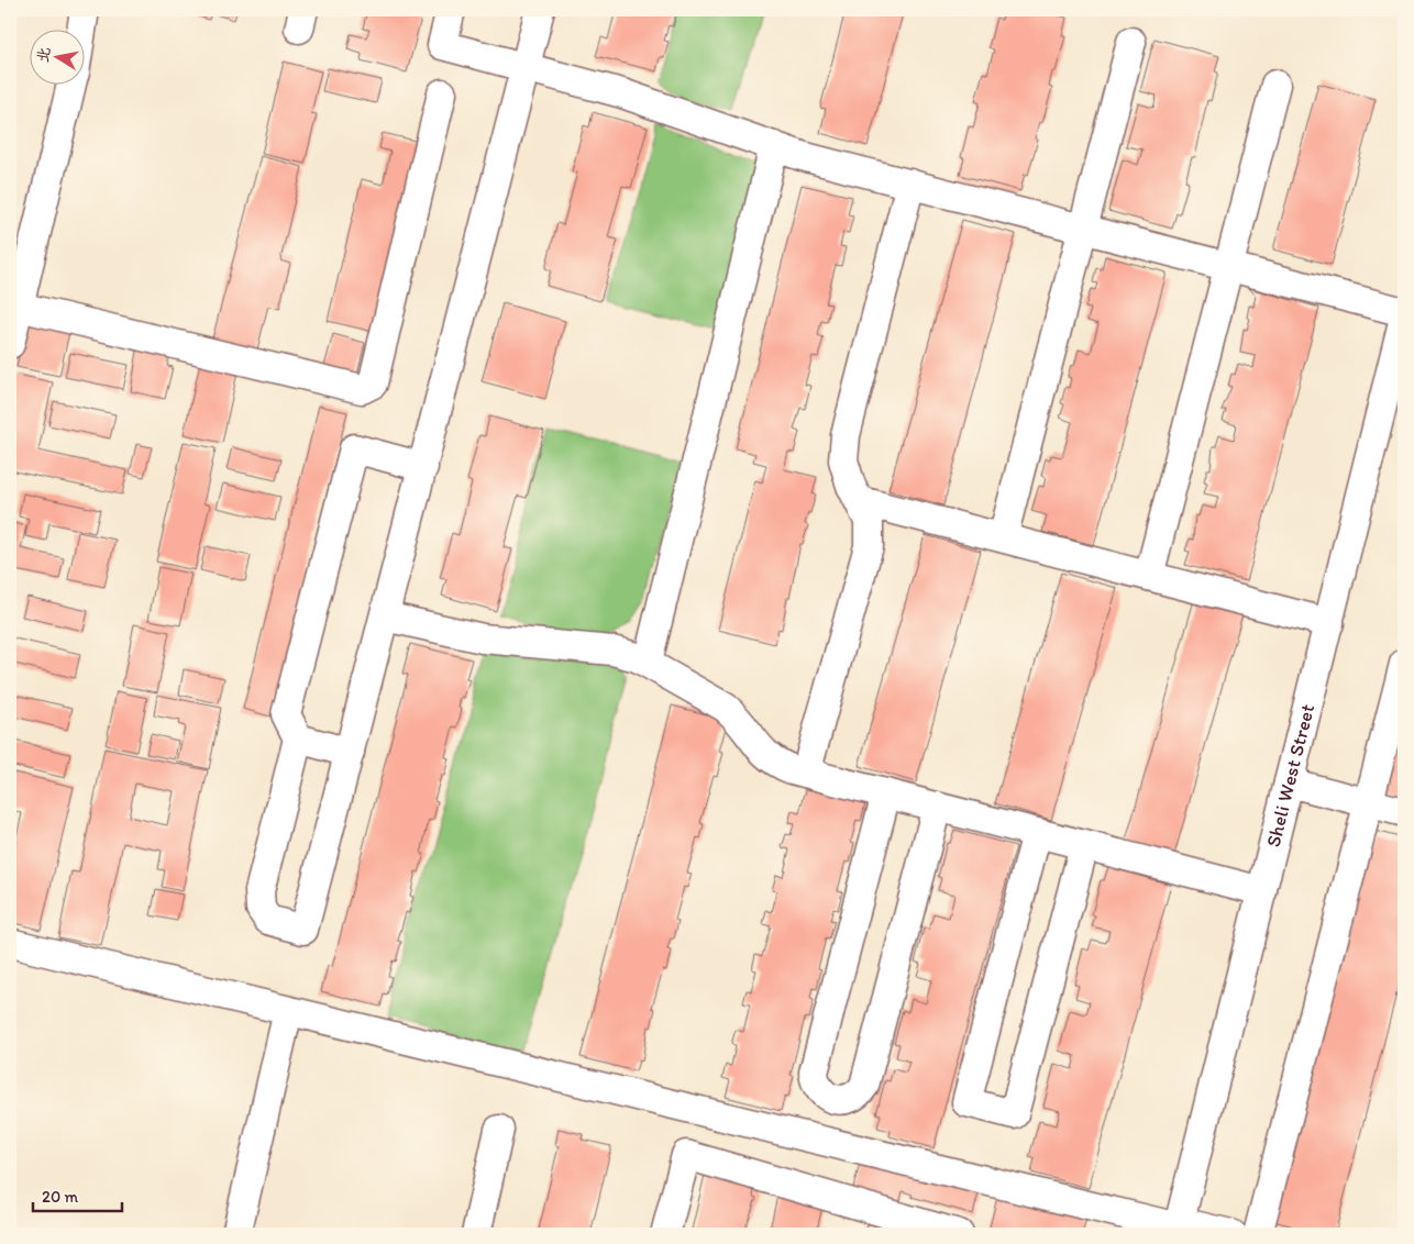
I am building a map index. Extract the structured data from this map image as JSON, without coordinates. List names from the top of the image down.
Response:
{
  "streets": {
    "street": ["Sheli West Street"]
  },
  "scale_bar": "20 m",
  "north": "left"
}
